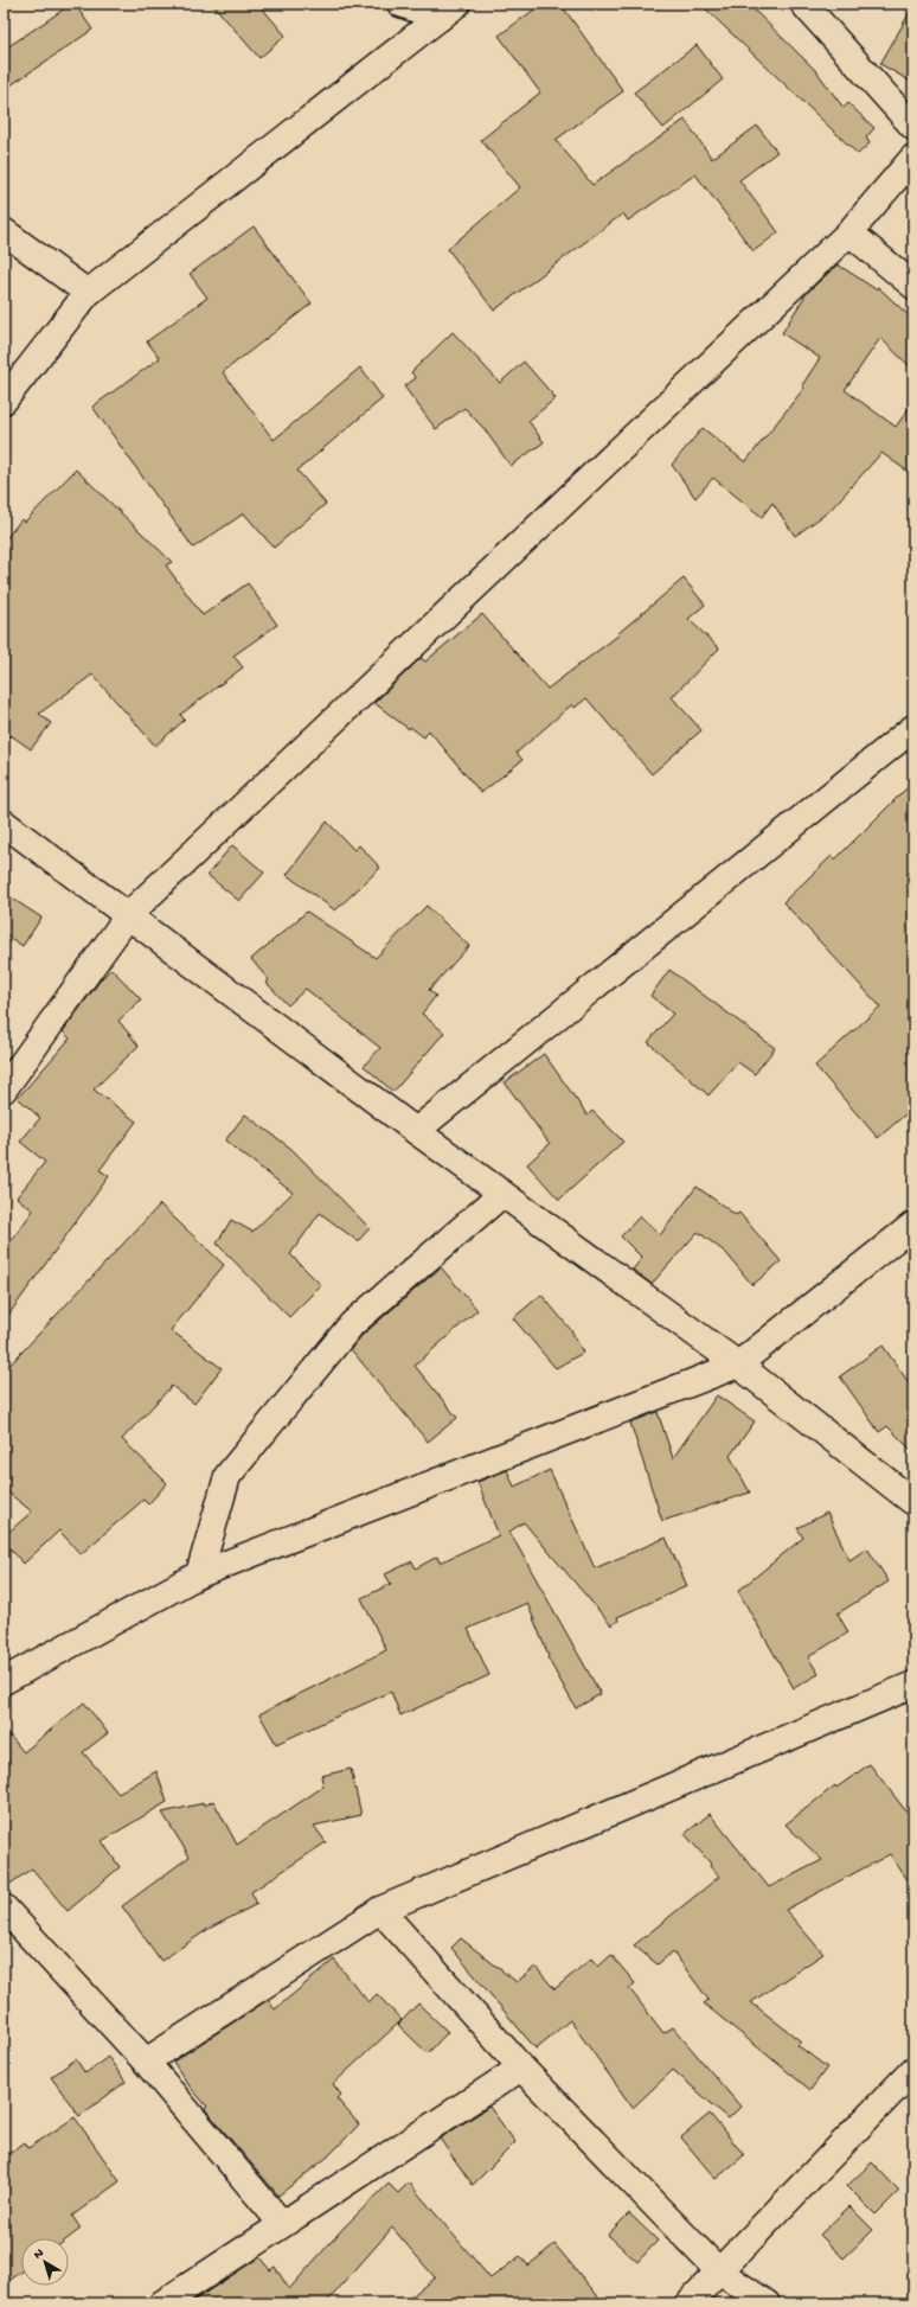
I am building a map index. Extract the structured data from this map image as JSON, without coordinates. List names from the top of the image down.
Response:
{
  "north": "top left"
}
